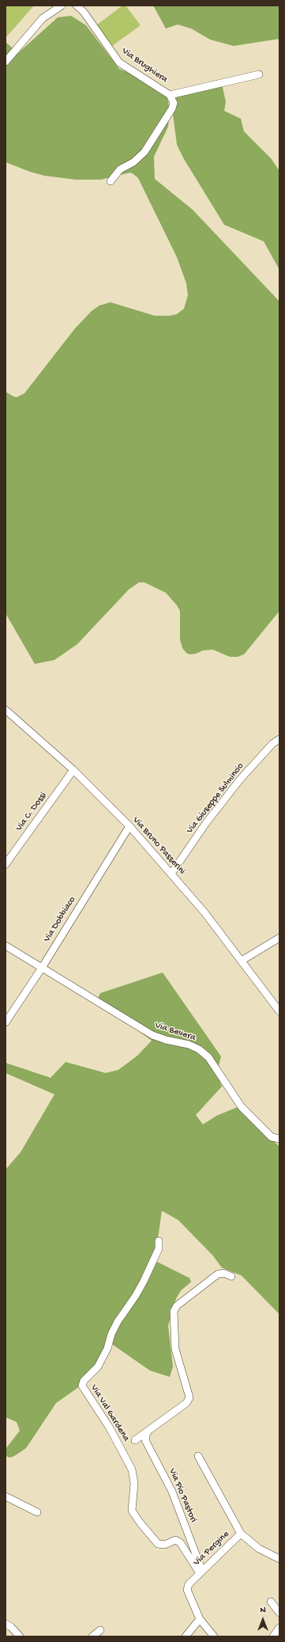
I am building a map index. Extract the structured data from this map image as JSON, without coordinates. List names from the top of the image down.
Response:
{
  "streets": {
    "street": [
      "Via Brughiera",
      "Via Giuseppe Sulmincio",
      "Via C. Dossi",
      "Via Bruno Passerini",
      "Via Dobbiaco",
      "Via Bevera",
      "Via Val Gardena",
      "Via Pio Pastori",
      "Via Pergine"
    ]
  },
  "crossings": [
    ["Via Giuseppe Sulmincio", "Via Bruno Passerini"],
    ["Via C. Dossi", "Via Bruno Passerini"],
    ["Via Bruno Passerini", "Via Dobbiaco"],
    ["Via Dobbiaco", "Via Bevera"],
    ["Via Val Gardena", "Via Pio Pastori"],
    ["Via Val Gardena", "Via Pergine"],
    ["Via Pio Pastori", "Via Pergine"]
  ],
  "north": "top"
}
